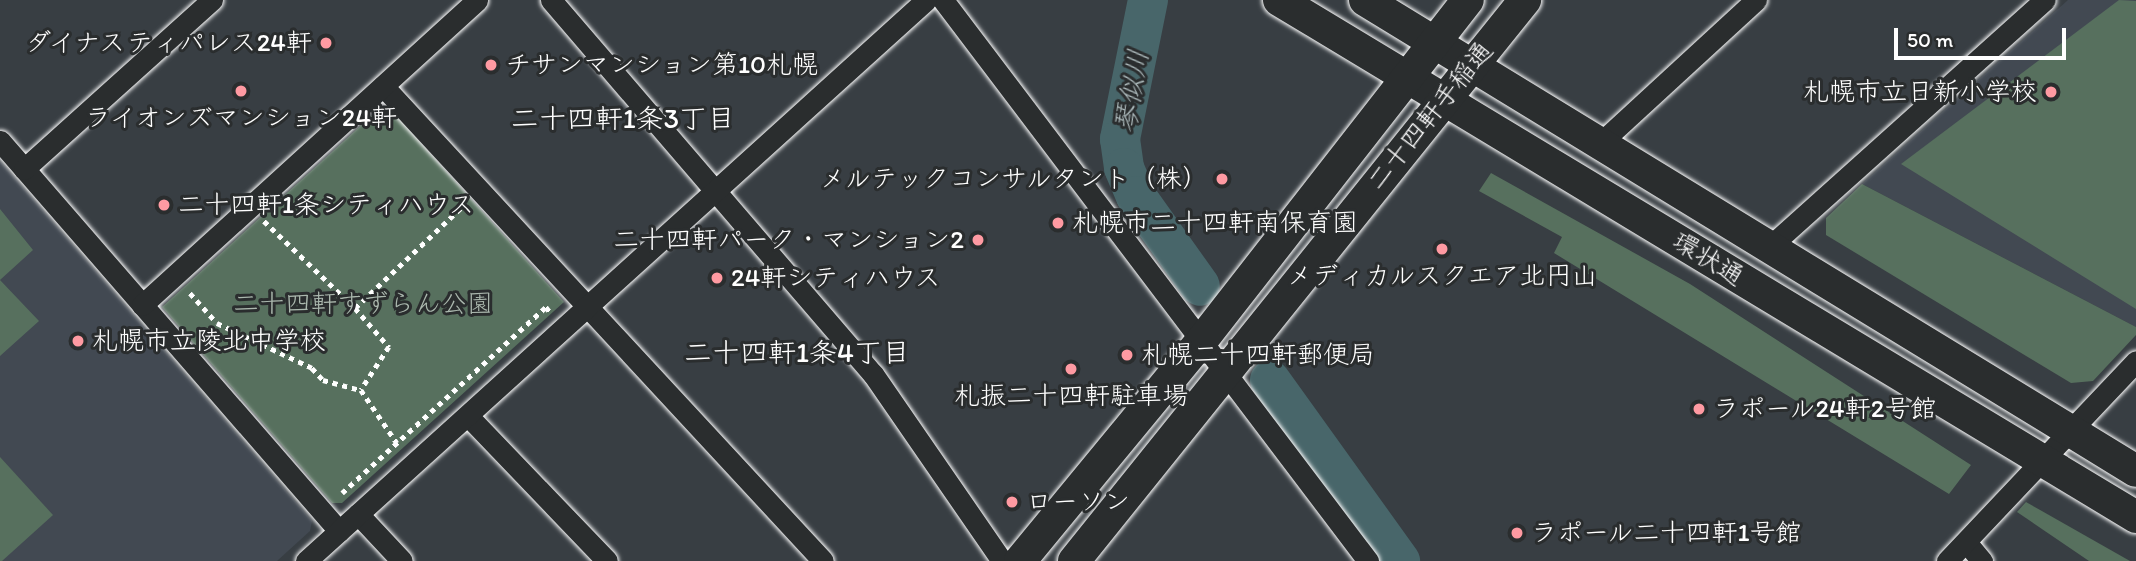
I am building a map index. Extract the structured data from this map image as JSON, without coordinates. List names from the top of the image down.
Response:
{
  "streets": {
    "street": ["二十四軒手稲通", "環状通"]
  },
  "crossings": [
    ["二十四軒手稲通", "環状通"]
  ],
  "districts": ["二十四軒1条3丁目", "二十四軒1条4丁目"],
  "water": ["琴似川"],
  "parks": ["二十四軒すずらん公園"],
  "places": [
    "ダイナスティパレス24軒",
    "チサンマンション第10札幌",
    "ライオンズマンション24軒",
    "札幌市立日新小学校",
    "メルテックコンサルタント（株）",
    "二十四軒1条シティハウス",
    "札幌市二十四軒南保育園",
    "二十四軒パーク・マンション2",
    "メディカルスクエア北円山",
    "24軒シティハウス",
    "札幌市立陵北中学校",
    "札幌二十四軒郵便局",
    "札振二十四軒駐車場",
    "ラポール24軒2号館",
    "ローソン",
    "ラポール二十四軒1号館"
  ],
  "scale_bar": "50 m"
}
